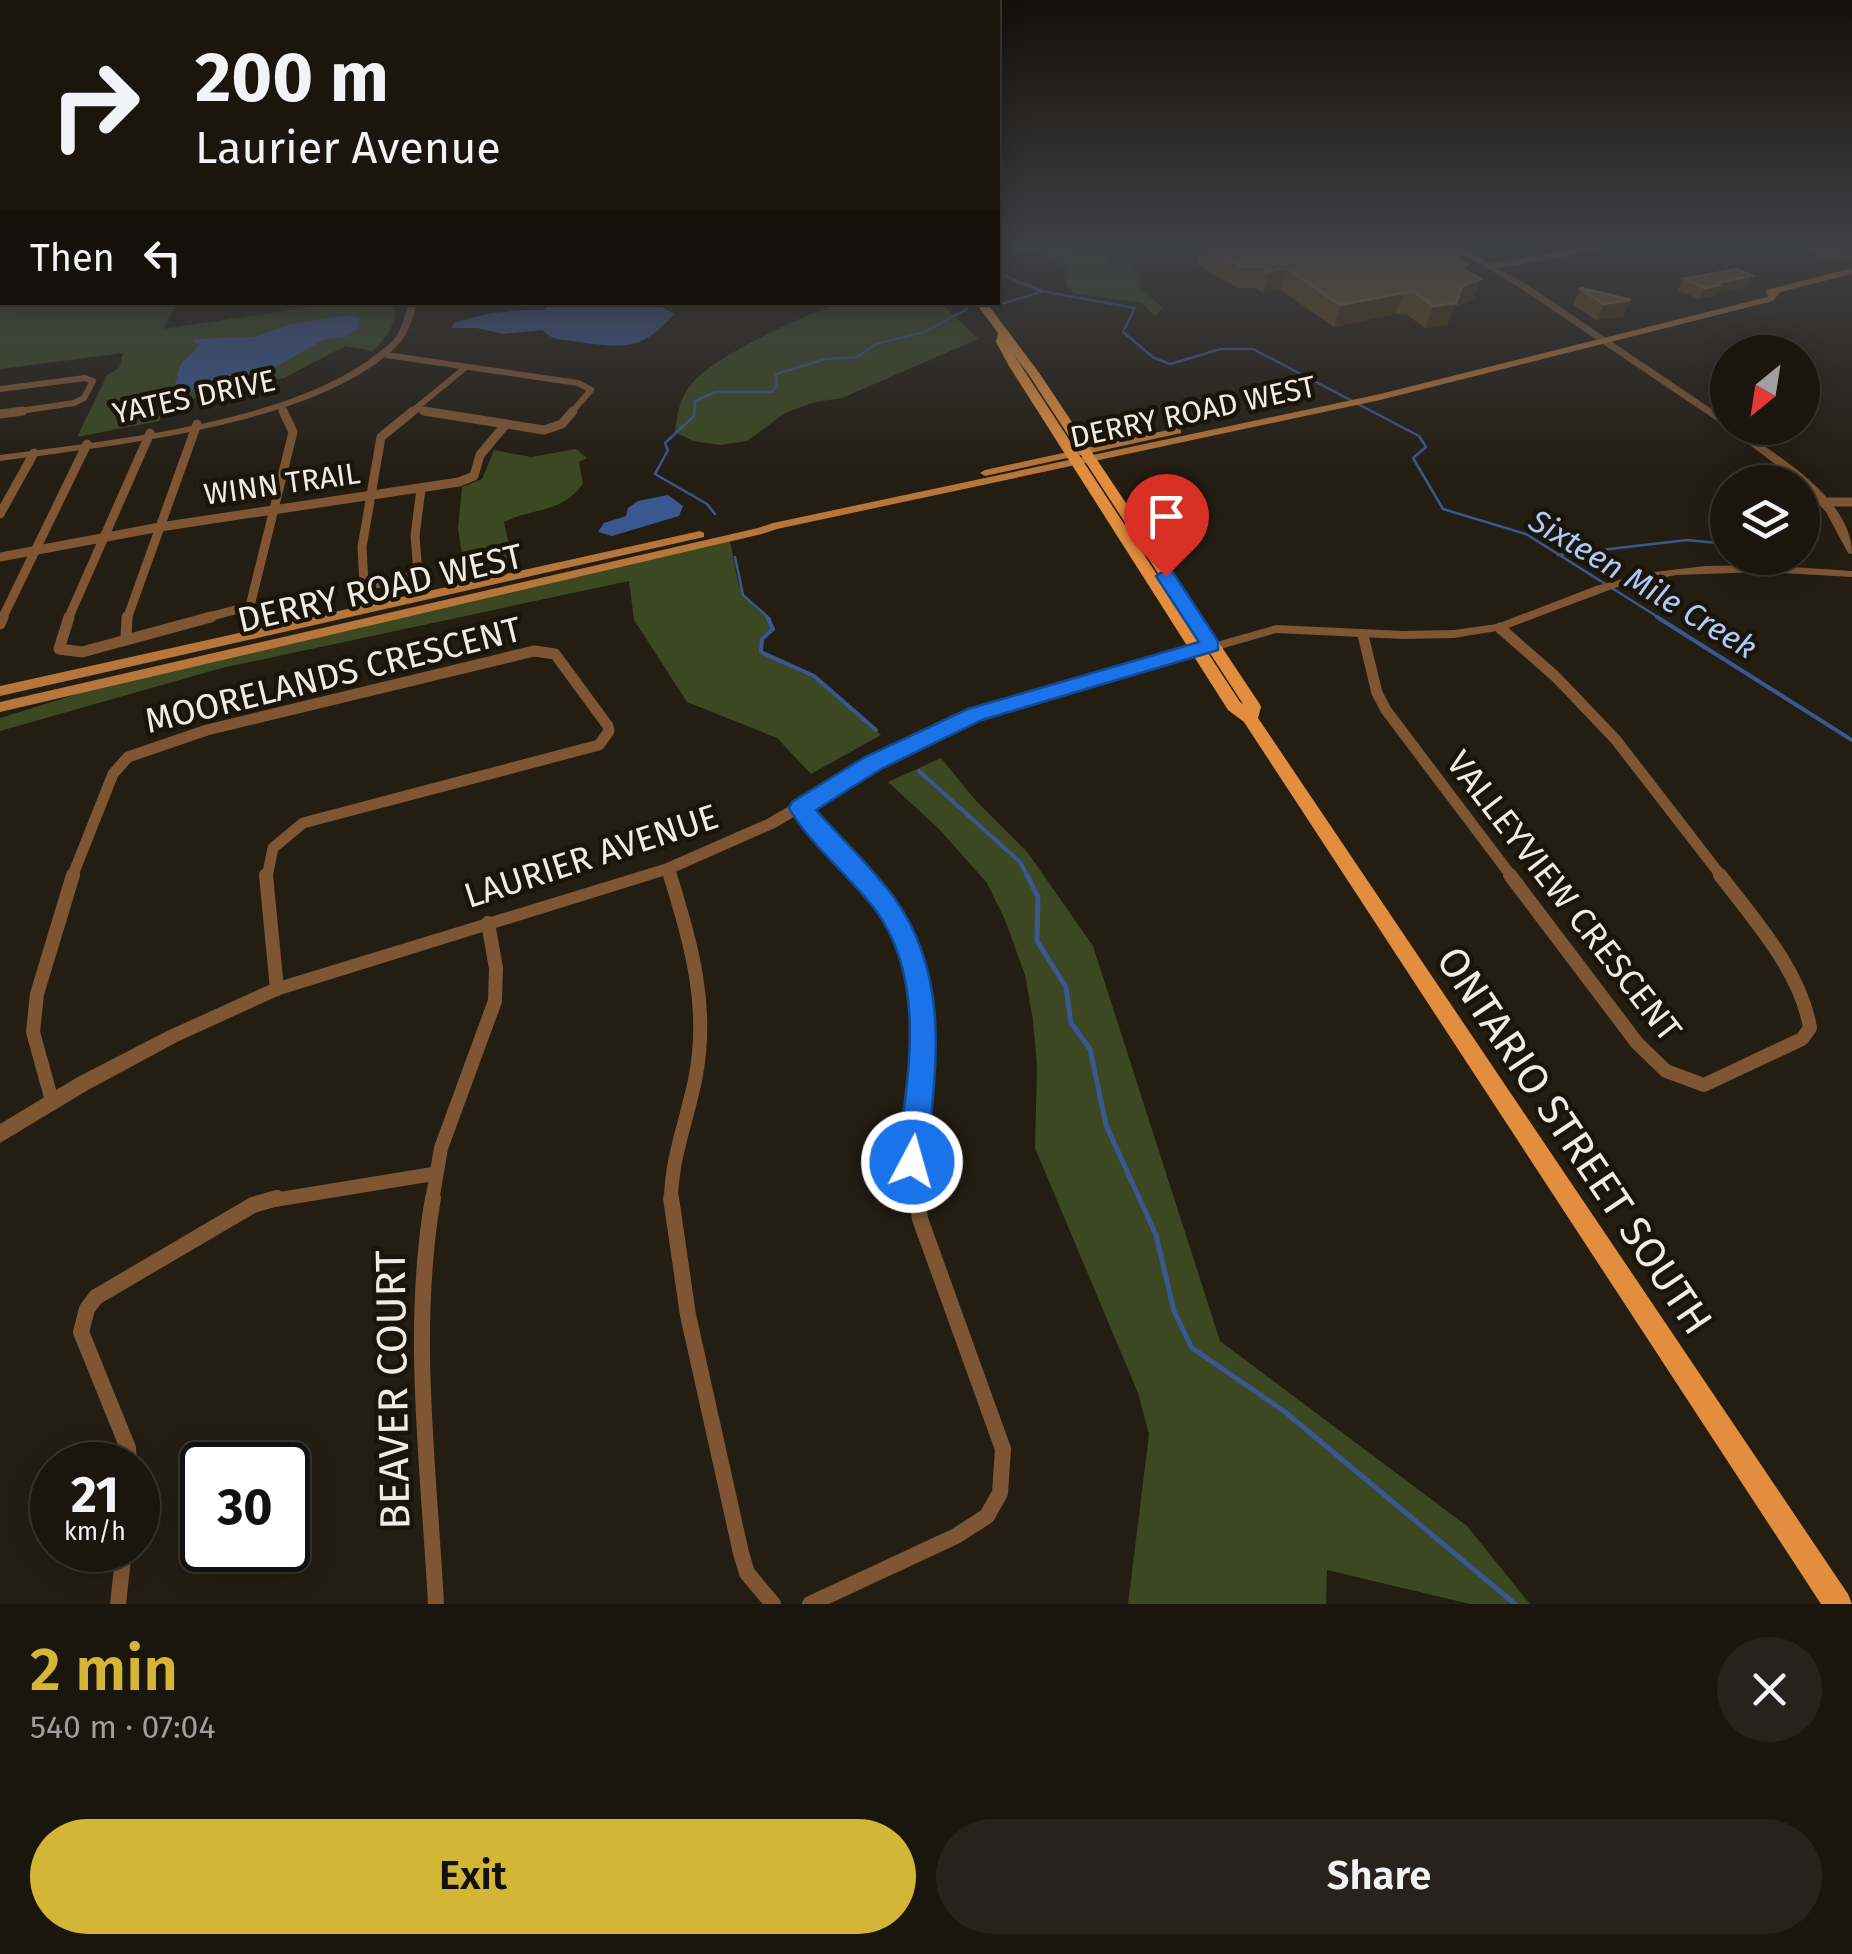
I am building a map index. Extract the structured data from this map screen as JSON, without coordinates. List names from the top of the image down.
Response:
{
  "streets": {
    "main road": ["DERRY ROAD WEST", "ONTARIO STREET SOUTH"],
    "street": [
      "YATES DRIVE",
      "WINN TRAIL",
      "MOORELANDS CRESCENT",
      "LAURIER AVENUE",
      "VALLEYVIEW CRESCENT",
      "BEAVER COURT"
    ]
  },
  "crossings": [
    ["DERRY ROAD WEST", "ONTARIO STREET SOUTH"],
    ["MOORELANDS CRESCENT", "LAURIER AVENUE"],
    ["LAURIER AVENUE", "VALLEYVIEW CRESCENT"],
    ["LAURIER AVENUE", "ONTARIO STREET SOUTH"],
    ["LAURIER AVENUE", "BEAVER COURT"]
  ],
  "water": ["Sixteen Mile Creek"],
  "north": "bottom left",
  "page": {
    "turn": ["200 m", "Laurier Avenue"],
    "then": "Then",
    "speed": "21 km/h",
    "limit": "30",
    "heading": ["2 min", "540 m · 07:04"],
    "buttons": ["Exit", "Share"]
  }
}
